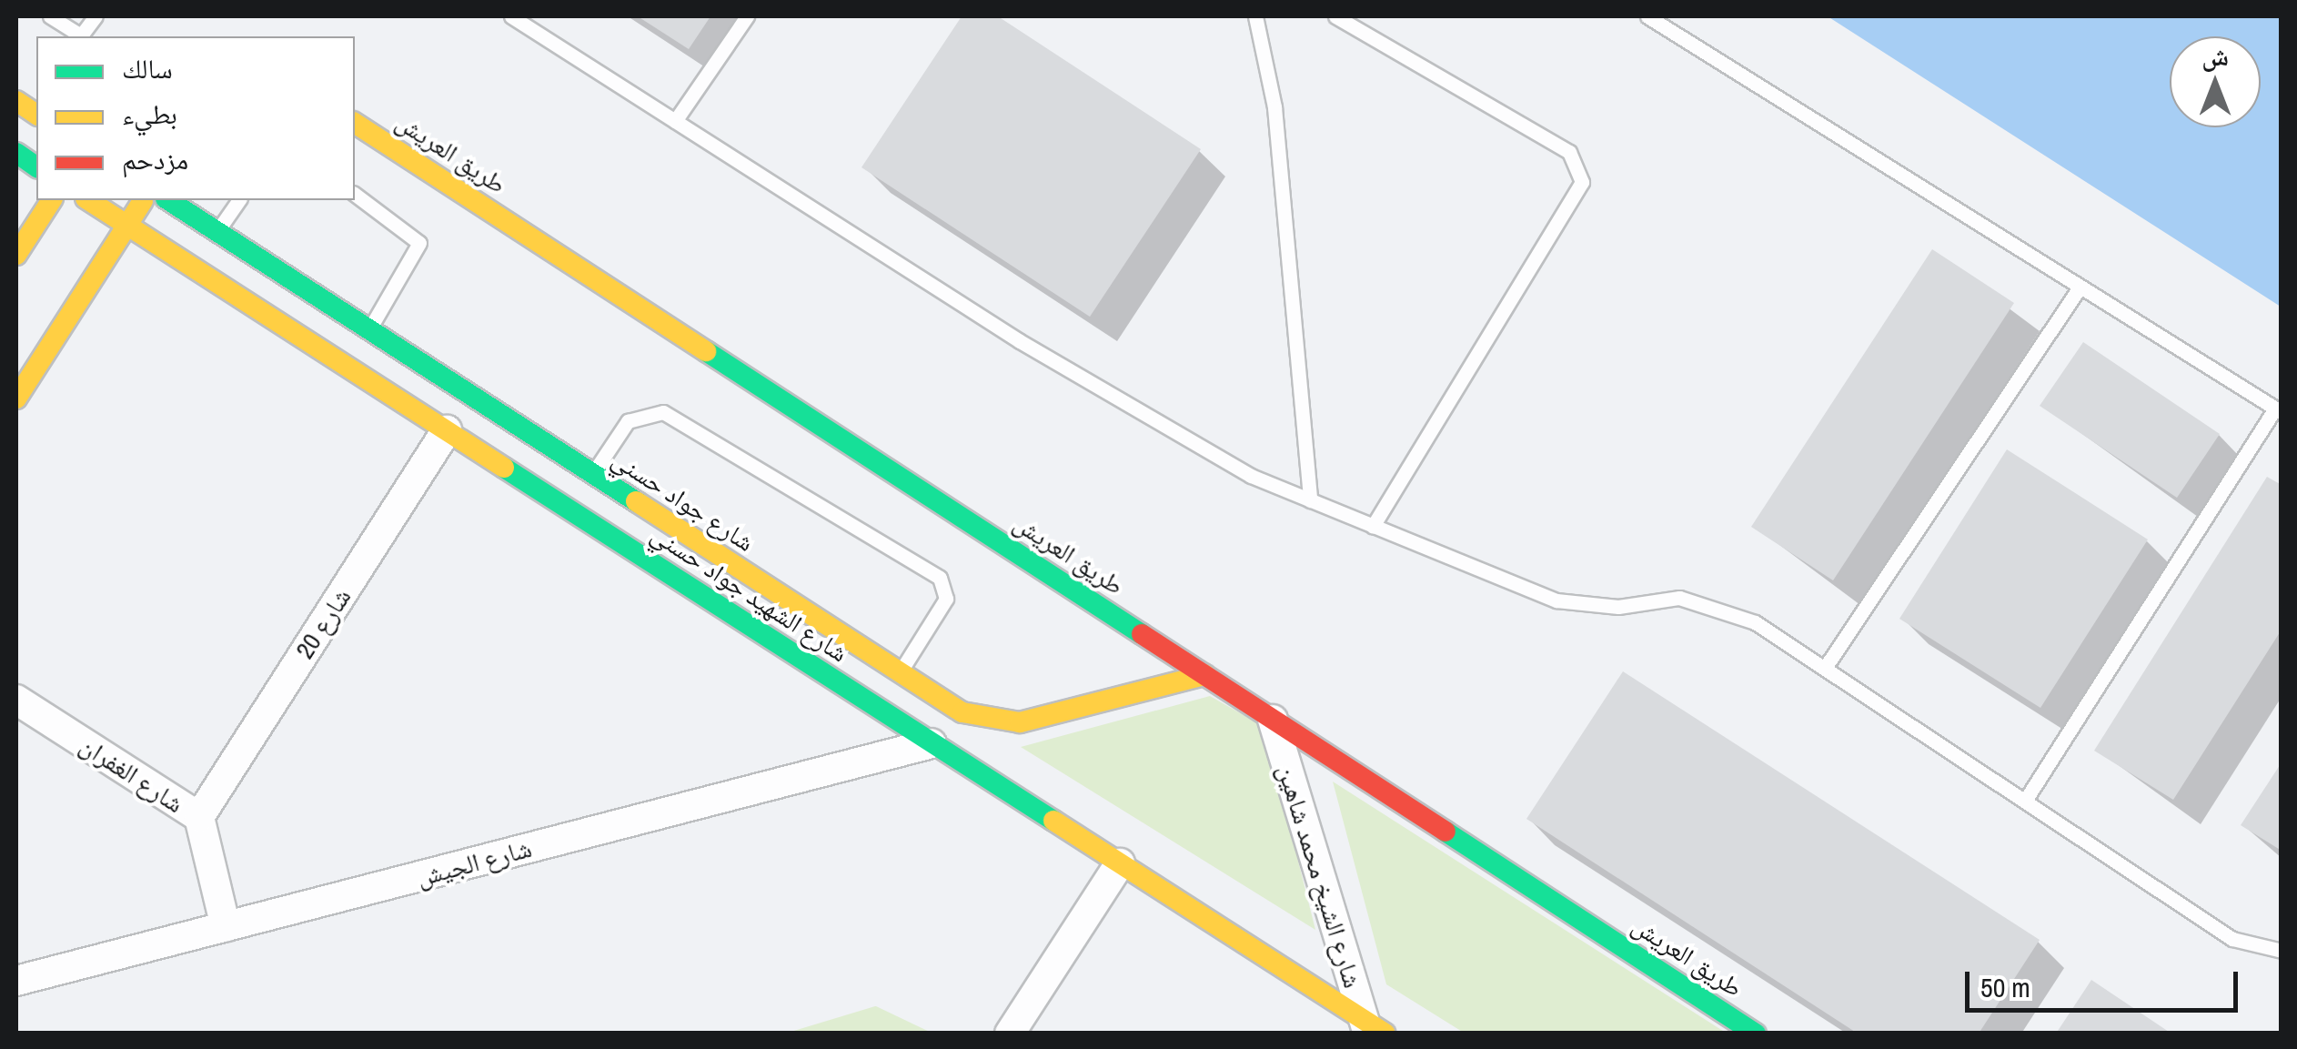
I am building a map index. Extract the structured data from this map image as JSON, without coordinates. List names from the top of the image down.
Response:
{
  "streets": {
    "street": [
      "طريق العريش",
      "شارع جواد حسني",
      "شارع الشهيد جواد حسني",
      "شارع 20",
      "شارع الغفران",
      "شارع الجيش",
      "شارع الشيخ محمد شاهين"
    ]
  },
  "crossings": [
    ["طريق العريش", "شارع جواد حسني"],
    ["طريق العريش", "شارع الشيخ محمد شاهين"],
    ["شارع جواد حسني", "شارع الشهيد جواد حسني"],
    ["شارع الشهيد جواد حسني", "شارع 20"],
    ["شارع الشهيد جواد حسني", "شارع الجيش"],
    ["شارع الشهيد جواد حسني", "شارع الشيخ محمد شاهين"],
    ["شارع 20", "شارع الغفران"],
    ["شارع الغفران", "شارع الجيش"]
  ],
  "legend": ["سالك", "بطيء", "مزدحم"],
  "scale_bar": "50 m",
  "north": "top"
}
